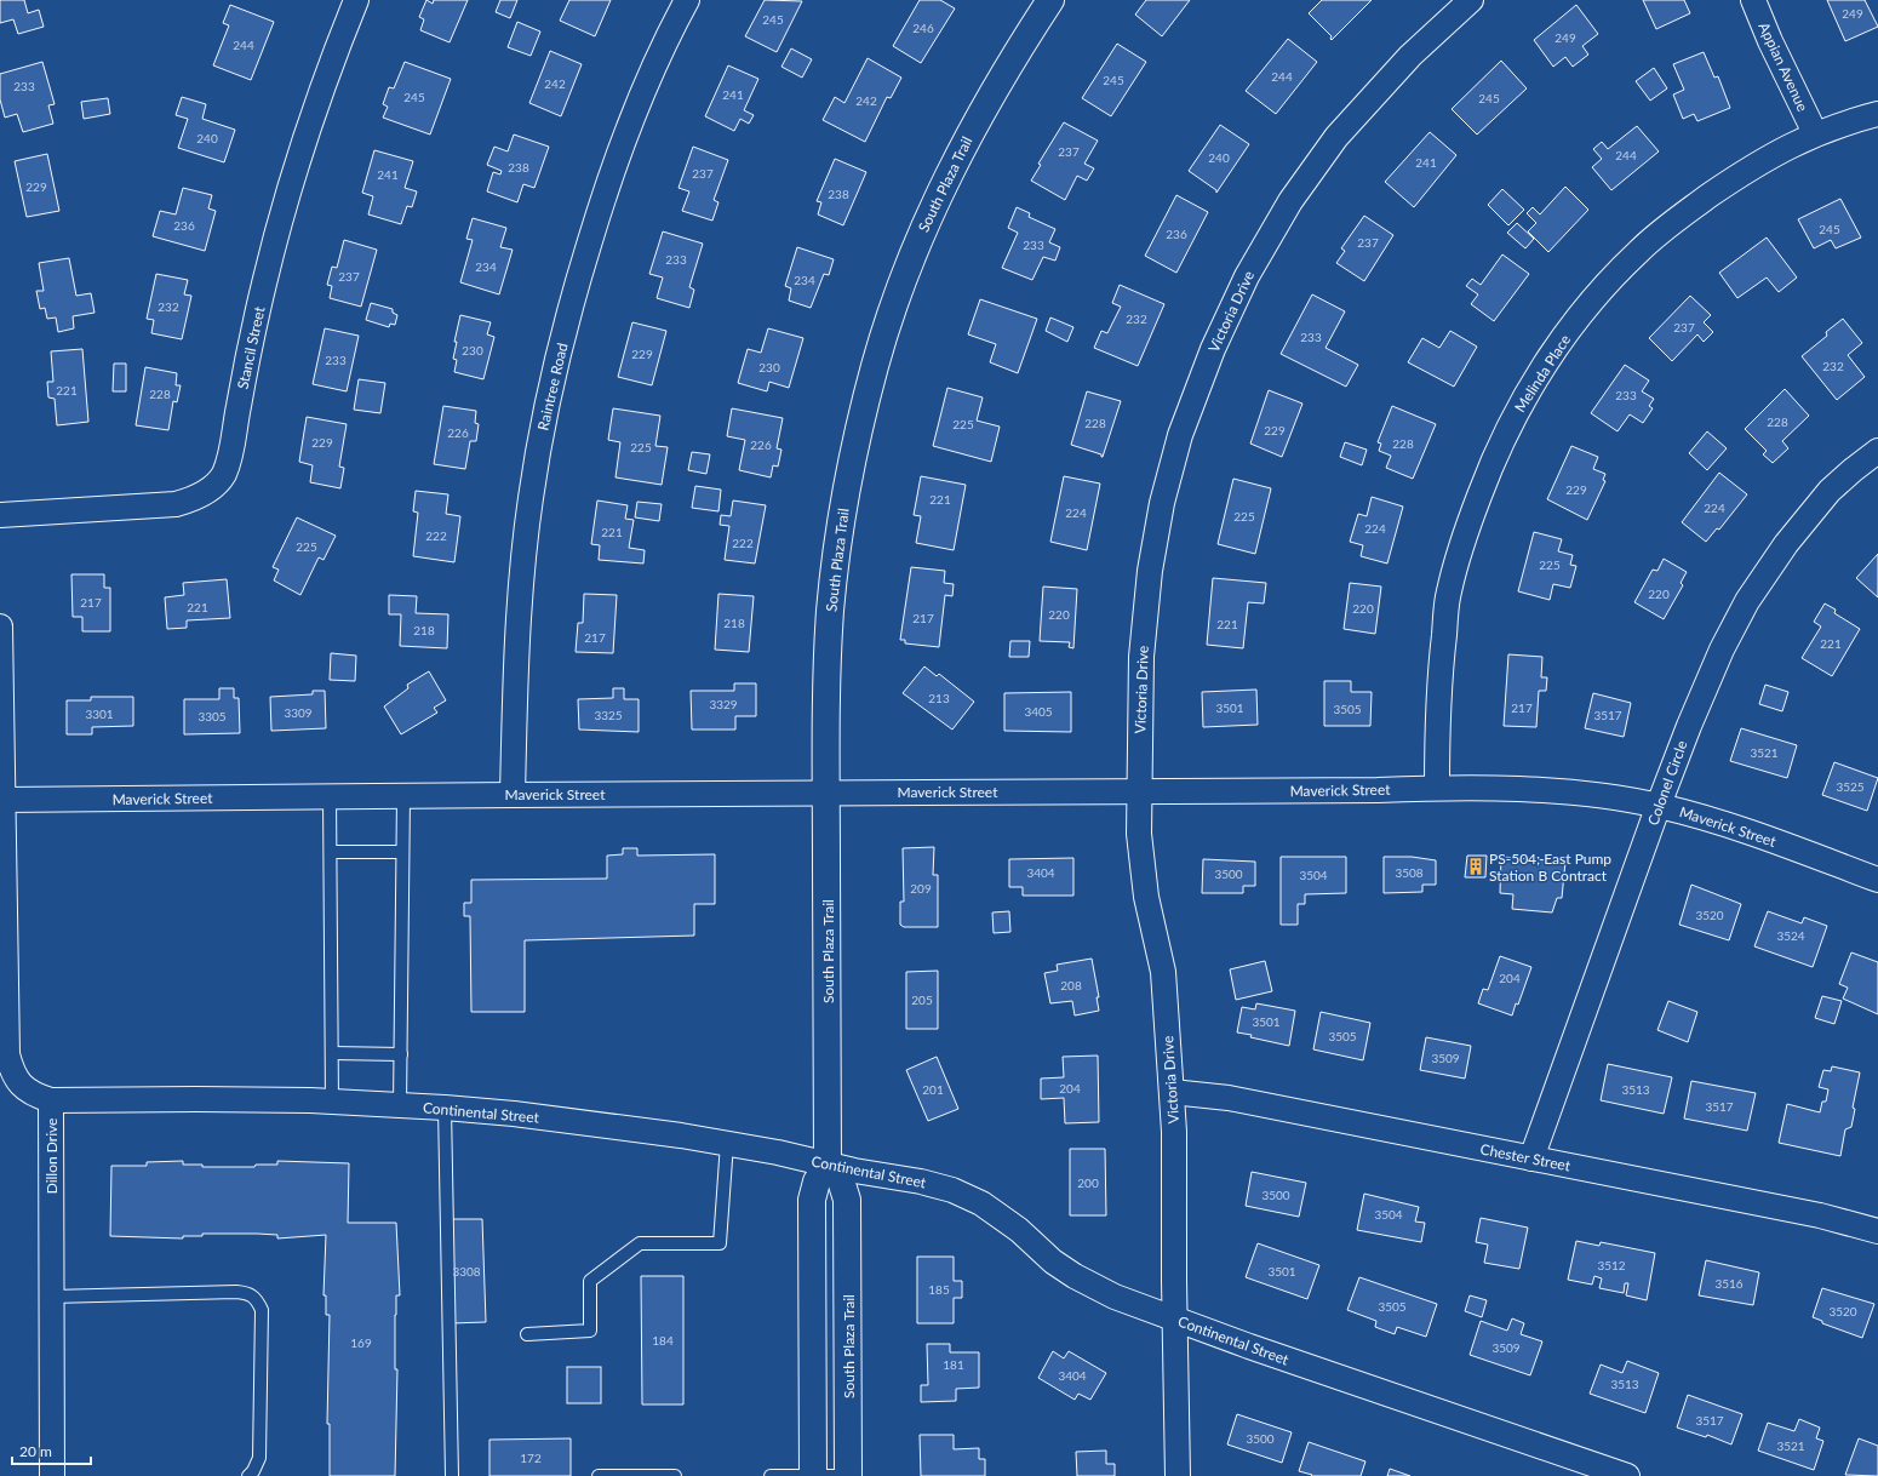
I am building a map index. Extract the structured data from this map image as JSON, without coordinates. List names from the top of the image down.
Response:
{
  "streets": {
    "main road": ["South Plaza Trail"],
    "street": [
      "Appian Avenue",
      "Victoria Drive",
      "Stancil Street",
      "Melinda Place",
      "Raintree Road",
      "Colonel Circle",
      "Maverick Street",
      "Continental Street",
      "Dillon Drive",
      "Chester Street"
    ]
  },
  "crossings": [
    ["Appian Avenue", "Melinda Place"],
    ["South Plaza Trail", "Maverick Street"],
    ["South Plaza Trail", "Continental Street"],
    ["Victoria Drive", "Maverick Street"],
    ["Victoria Drive", "Continental Street"],
    ["Victoria Drive", "Chester Street"],
    ["Melinda Place", "Maverick Street"],
    ["Raintree Road", "Maverick Street"],
    ["Colonel Circle", "Maverick Street"],
    ["Colonel Circle", "Chester Street"],
    ["Maverick Street", "Dillon Drive"],
    ["Continental Street", "Dillon Drive"]
  ],
  "places": {
    "building": ["PS-504; East Pump Station B Contract"]
  },
  "house_numbers": [
    "249",
    "245",
    "246",
    "249",
    "244",
    "244",
    "245",
    "242",
    "233",
    "241",
    "245",
    "245",
    "242",
    "240",
    "237",
    "244",
    "240",
    "241",
    "238",
    "237",
    "241",
    "229",
    "238",
    "236",
    "245",
    "236",
    "237",
    "233",
    "233",
    "234",
    "237",
    "234",
    "232",
    "232",
    "237",
    "233",
    "230",
    "229",
    "233",
    "232",
    "230",
    "221",
    "228",
    "233",
    "228",
    "228",
    "225",
    "229",
    "226",
    "229",
    "228",
    "226",
    "225",
    "229",
    "221",
    "224",
    "224",
    "225",
    "224",
    "221",
    "222",
    "222",
    "225",
    "225",
    "220",
    "217",
    "221",
    "220",
    "220",
    "217",
    "218",
    "221",
    "218",
    "217",
    "221",
    "213",
    "3329",
    "3501",
    "217",
    "3505",
    "3405",
    "3309",
    "3301",
    "3325",
    "3517",
    "3305",
    "3521",
    "3525",
    "3404",
    "3508",
    "3500",
    "3504",
    "209",
    "3520",
    "3524",
    "204",
    "208",
    "205",
    "3501",
    "3505",
    "3509",
    "204",
    "201",
    "3513",
    "3517",
    "200",
    "3500",
    "3504",
    "3512",
    "3308",
    "3501",
    "3516",
    "185",
    "3505",
    "3520",
    "184",
    "169",
    "3509",
    "181",
    "3404",
    "3513",
    "3517",
    "3500",
    "3521",
    "172"
  ],
  "scale_bar": "20 m"
}
